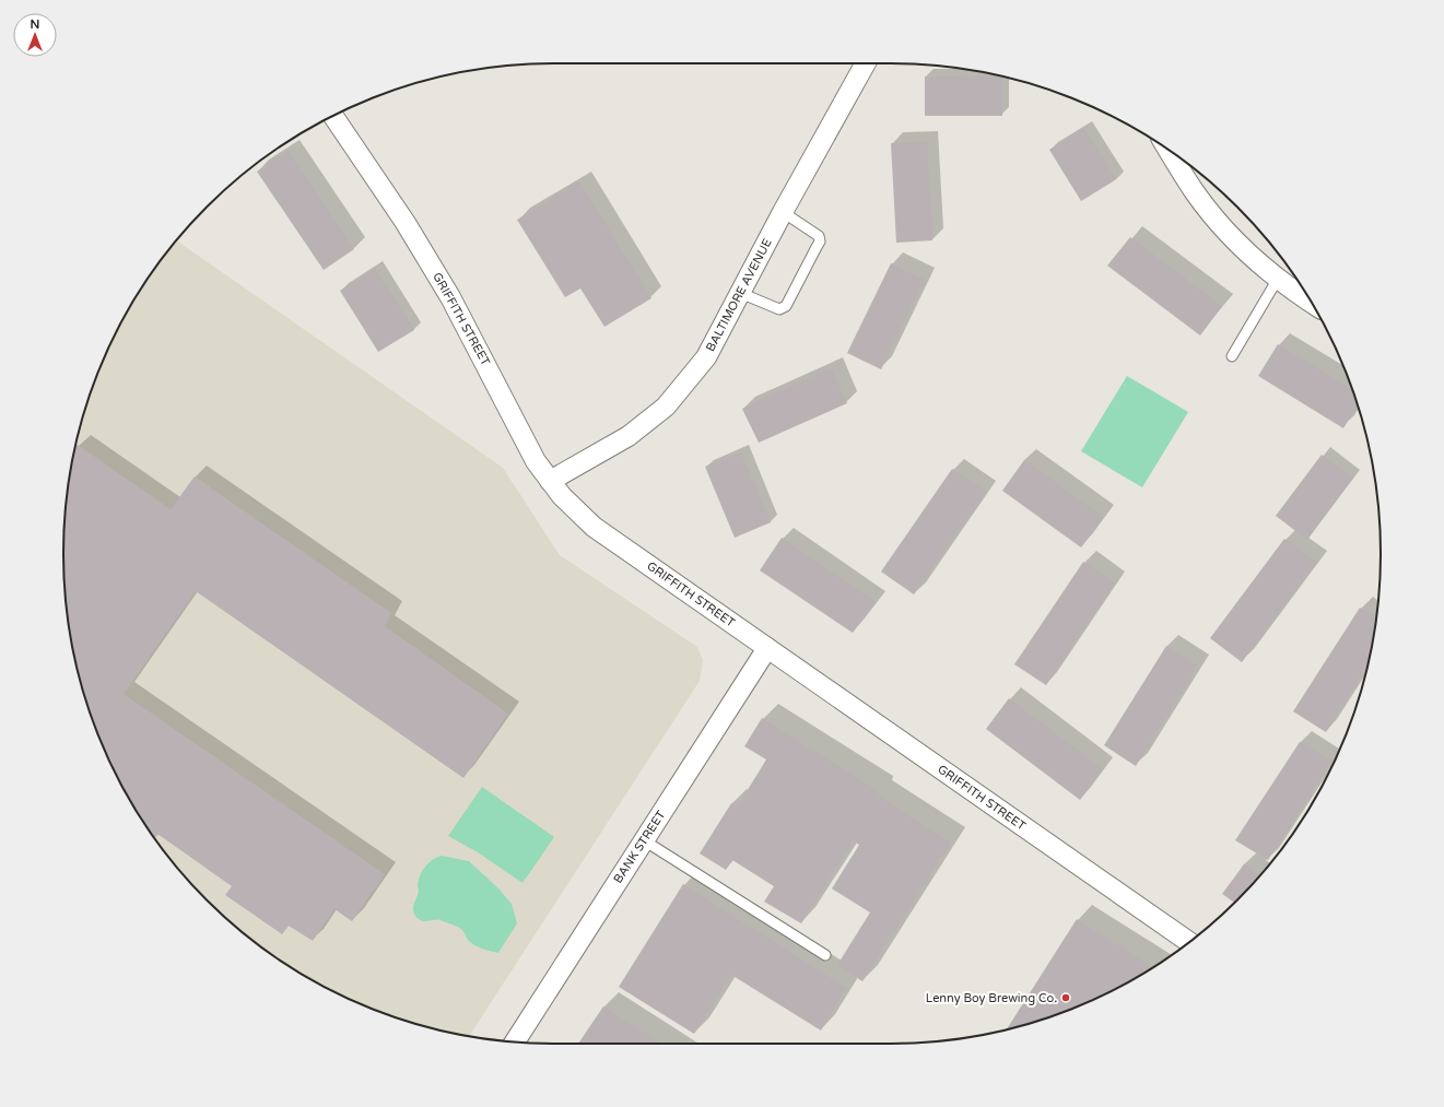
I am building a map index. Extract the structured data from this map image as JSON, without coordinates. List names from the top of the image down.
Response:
{
  "streets": {
    "street": ["BALTIMORE AVENUE", "GRIFFITH STREET", "BANK STREET"]
  },
  "crossings": [
    ["BALTIMORE AVENUE", "GRIFFITH STREET"],
    ["GRIFFITH STREET", "BANK STREET"]
  ],
  "places": ["Lenny Boy Brewing Co."],
  "north": "top"
}
